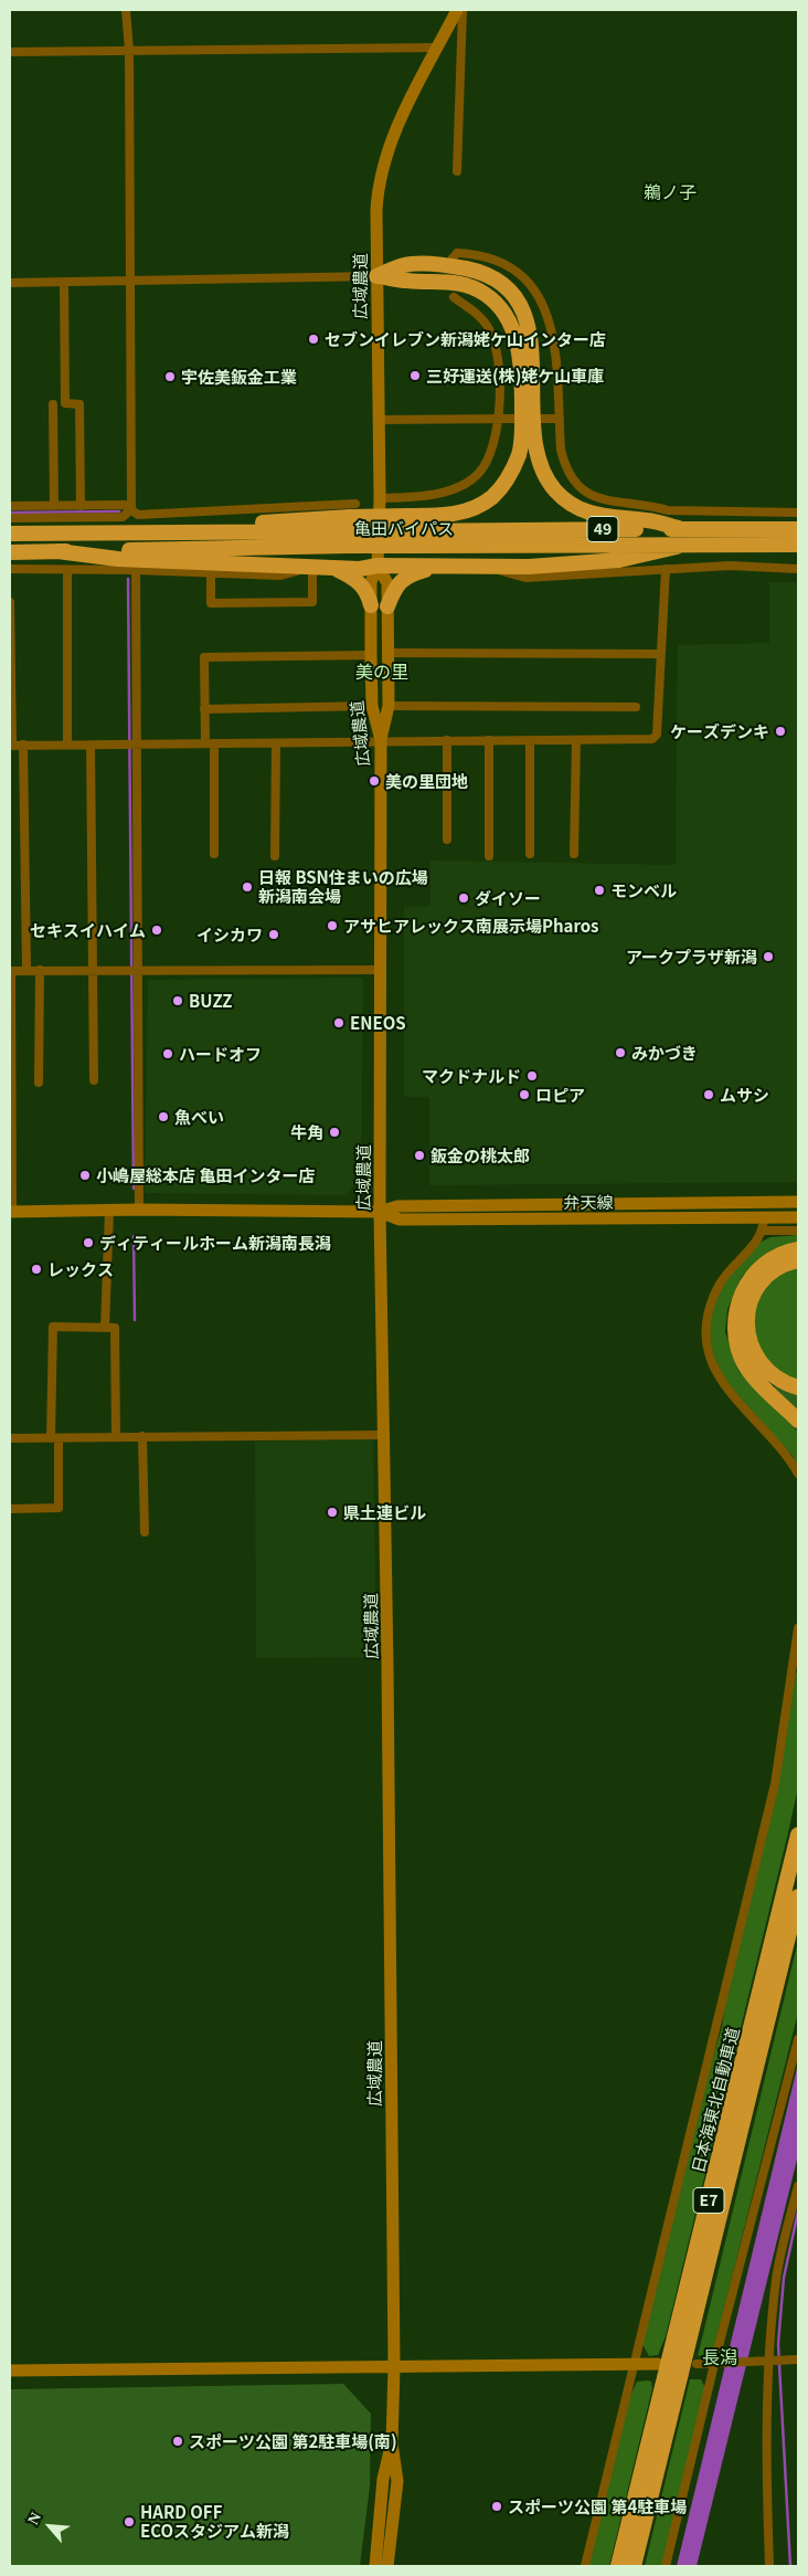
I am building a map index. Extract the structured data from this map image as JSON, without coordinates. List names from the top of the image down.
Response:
{
  "streets": {
    "highway": [
      "亀田バイパス",
      "49",
      "日本海東北自動車道",
      "E7"
    ],
    "street": ["広域農道", "弁天線"]
  },
  "crossings": [
    ["広域農道", "弁天線"]
  ],
  "districts": ["鵜ノ子", "美の里", "長潟"],
  "places": [
    "セブンイレブン新潟姥ケ山インター店",
    "三好運送(株)姥ケ山車庫",
    "宇佐美鈑金工業",
    "ケーズデンキ",
    "美の里団地",
    "日報 BSN住まいの広場 新潟南会場",
    "モンベル",
    "ダイソー",
    "アサヒアレックス南展示場Pharos",
    "セキスイハイム",
    "イシカワ",
    "アークプラザ新潟",
    "BUZZ",
    "ENEOS",
    "みかづき",
    "ハードオフ",
    "マクドナルド",
    "ロピア",
    "ムサシ",
    "魚べい",
    "牛角",
    "鈑金の桃太郎",
    "小嶋屋総本店 亀田インター店",
    "ディティールホーム新潟南長潟",
    "レックス",
    "県土連ビル",
    "スポーツ公園 第2駐車場(南)",
    "スポーツ公園 第4駐車場",
    "HARD OFF ECOスタジアム新潟"
  ],
  "north": "top left"
}
